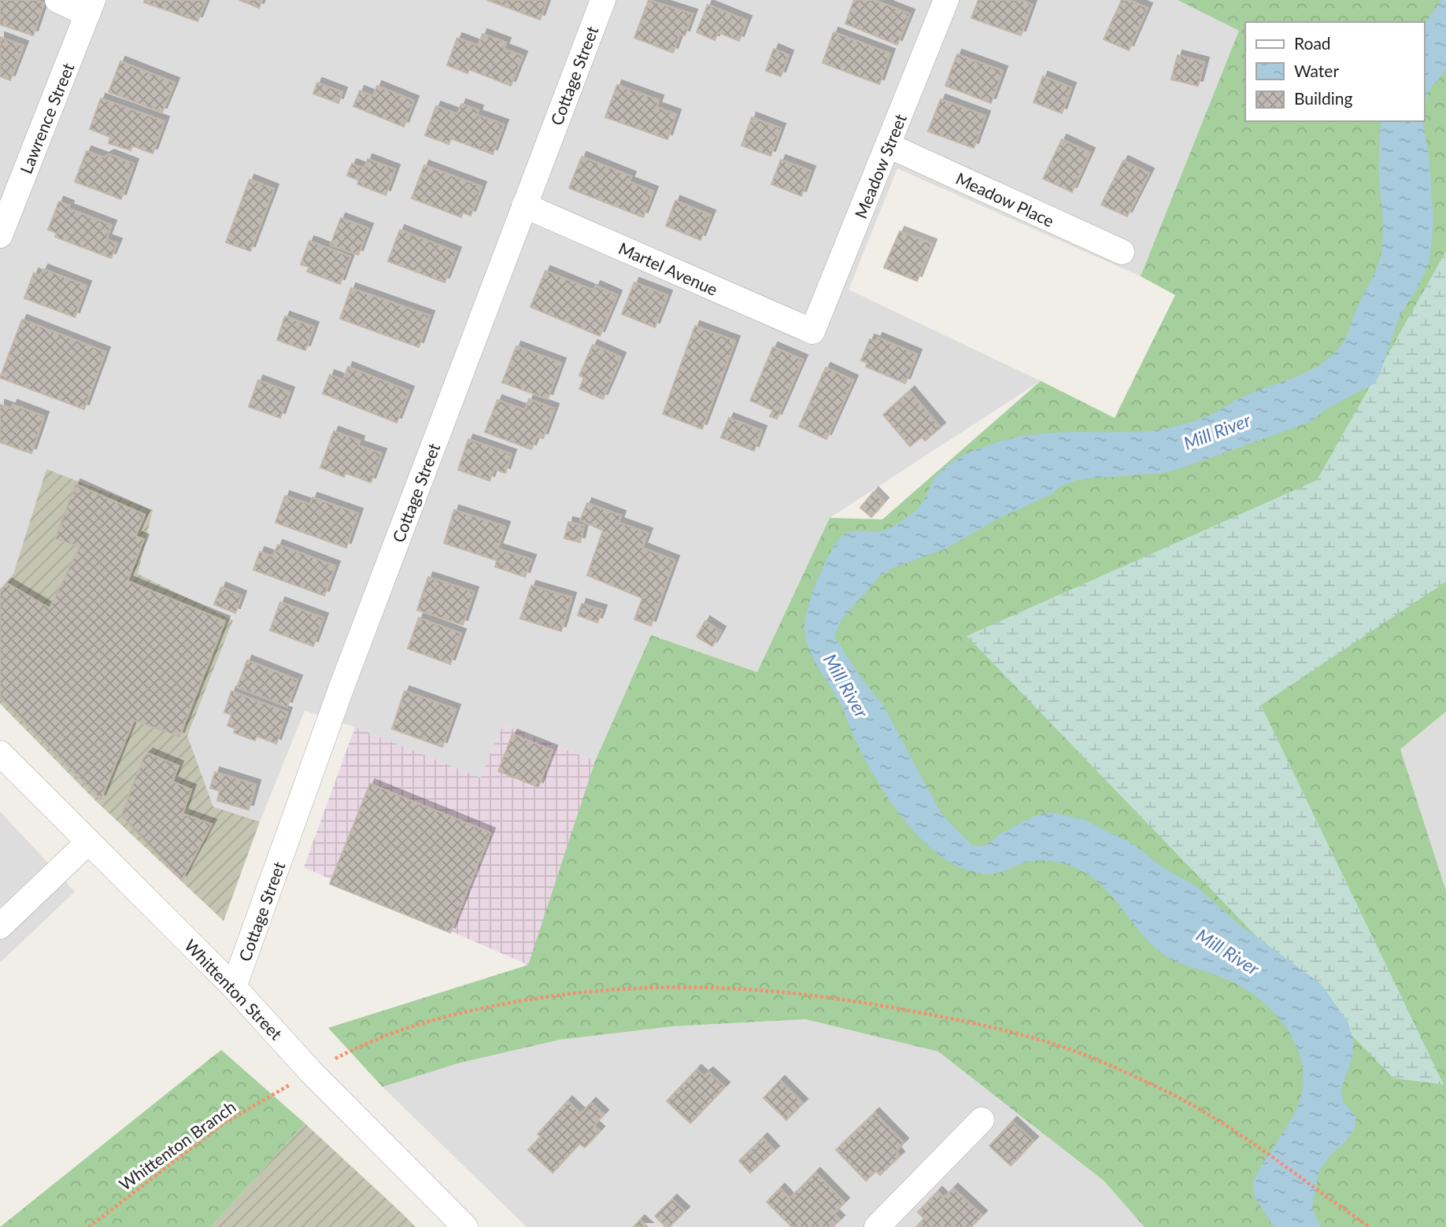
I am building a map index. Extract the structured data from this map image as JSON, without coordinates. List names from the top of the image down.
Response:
{
  "streets": {
    "street": [
      "Cottage Street",
      "Lawrence Street",
      "Meadow Street",
      "Meadow Place",
      "Martel Avenue",
      "Whittenton Street"
    ],
    "path": ["Whittenton Branch"]
  },
  "crossings": [
    ["Cottage Street", "Martel Avenue"],
    ["Cottage Street", "Whittenton Street"],
    ["Meadow Street", "Meadow Place"],
    ["Meadow Street", "Martel Avenue"],
    ["Whittenton Street", "Whittenton Branch"]
  ],
  "water": ["Mill River"],
  "legend": ["Road", "Water", "Building"]
}
